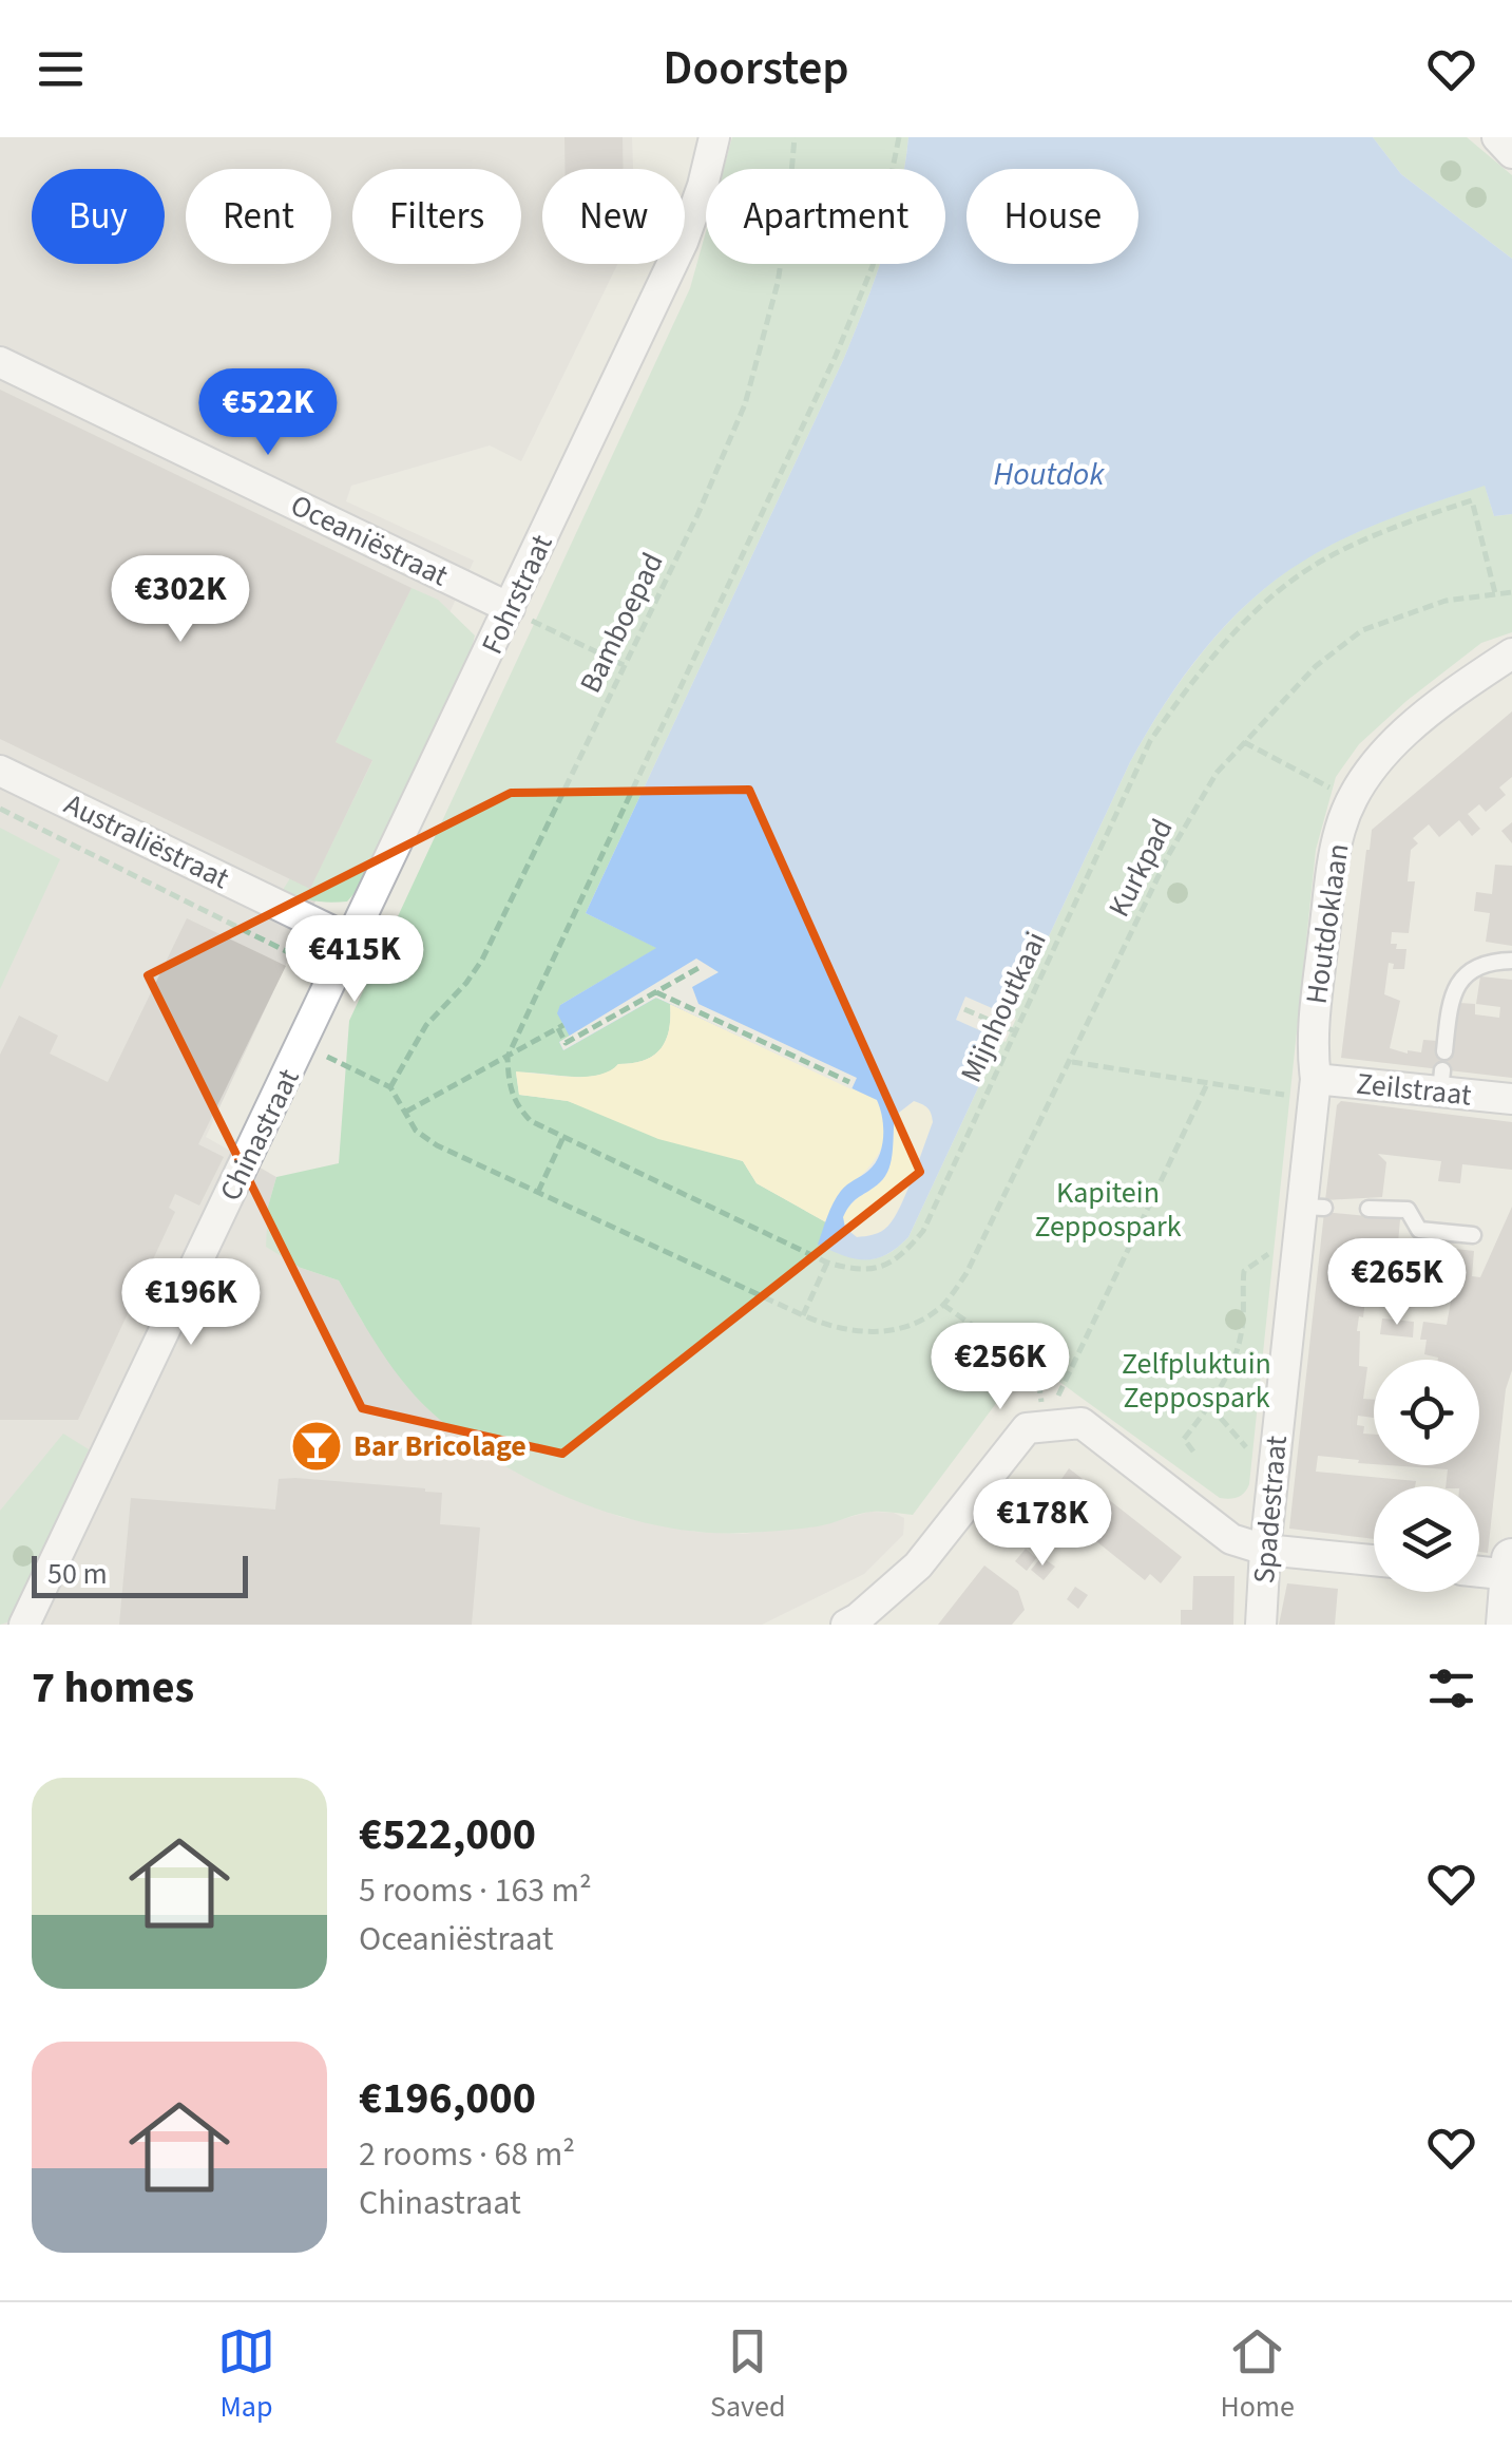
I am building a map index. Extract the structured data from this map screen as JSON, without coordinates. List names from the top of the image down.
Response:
{
  "streets": {
    "street": [
      "Oceaniëstraat",
      "Fohrstraat",
      "Australiëstraat",
      "Houtdoklaan",
      "Zeilstraat",
      "Chinastraat",
      "Spadestraat"
    ],
    "path": ["Bamboepad", "Kurkpad", "Mijnhoutkaai"]
  },
  "crossings": [
    ["Oceaniëstraat", "Fohrstraat"],
    ["Fohrstraat", "Australiëstraat"],
    ["Fohrstraat", "Chinastraat"],
    ["Kurkpad", "Mijnhoutkaai"],
    ["Houtdoklaan", "Zeilstraat"],
    ["Houtdoklaan", "Spadestraat"],
    ["Zeilstraat", "Spadestraat"]
  ],
  "water": ["Houtdok"],
  "parks": ["Kapitein Zeppospark", "Zelfpluktuin Zeppospark"],
  "places": {
    "bar": ["Bar Bricolage"]
  },
  "scale_bar": "50 m",
  "page": {
    "header": "Doorstep",
    "chip": [
      "Buy",
      "Rent",
      "Filters",
      "New",
      "Apartment",
      "House"
    ],
    "price": [
      "€522K",
      "€302K",
      "€415K",
      "€265K",
      "€196K",
      "€256K",
      "€178K"
    ],
    "scale": "50 m",
    "heading": "7 homes",
    "list": [
      {
        "name": "€522,000",
        "note": "5 rooms · 163 m² · Oceaniëstraat"
      },
      {
        "name": "€196,000",
        "note": "2 rooms · 68 m² · Chinastraat"
      }
    ],
    "tabs": ["Map", "Saved", "Home"]
  }
}
